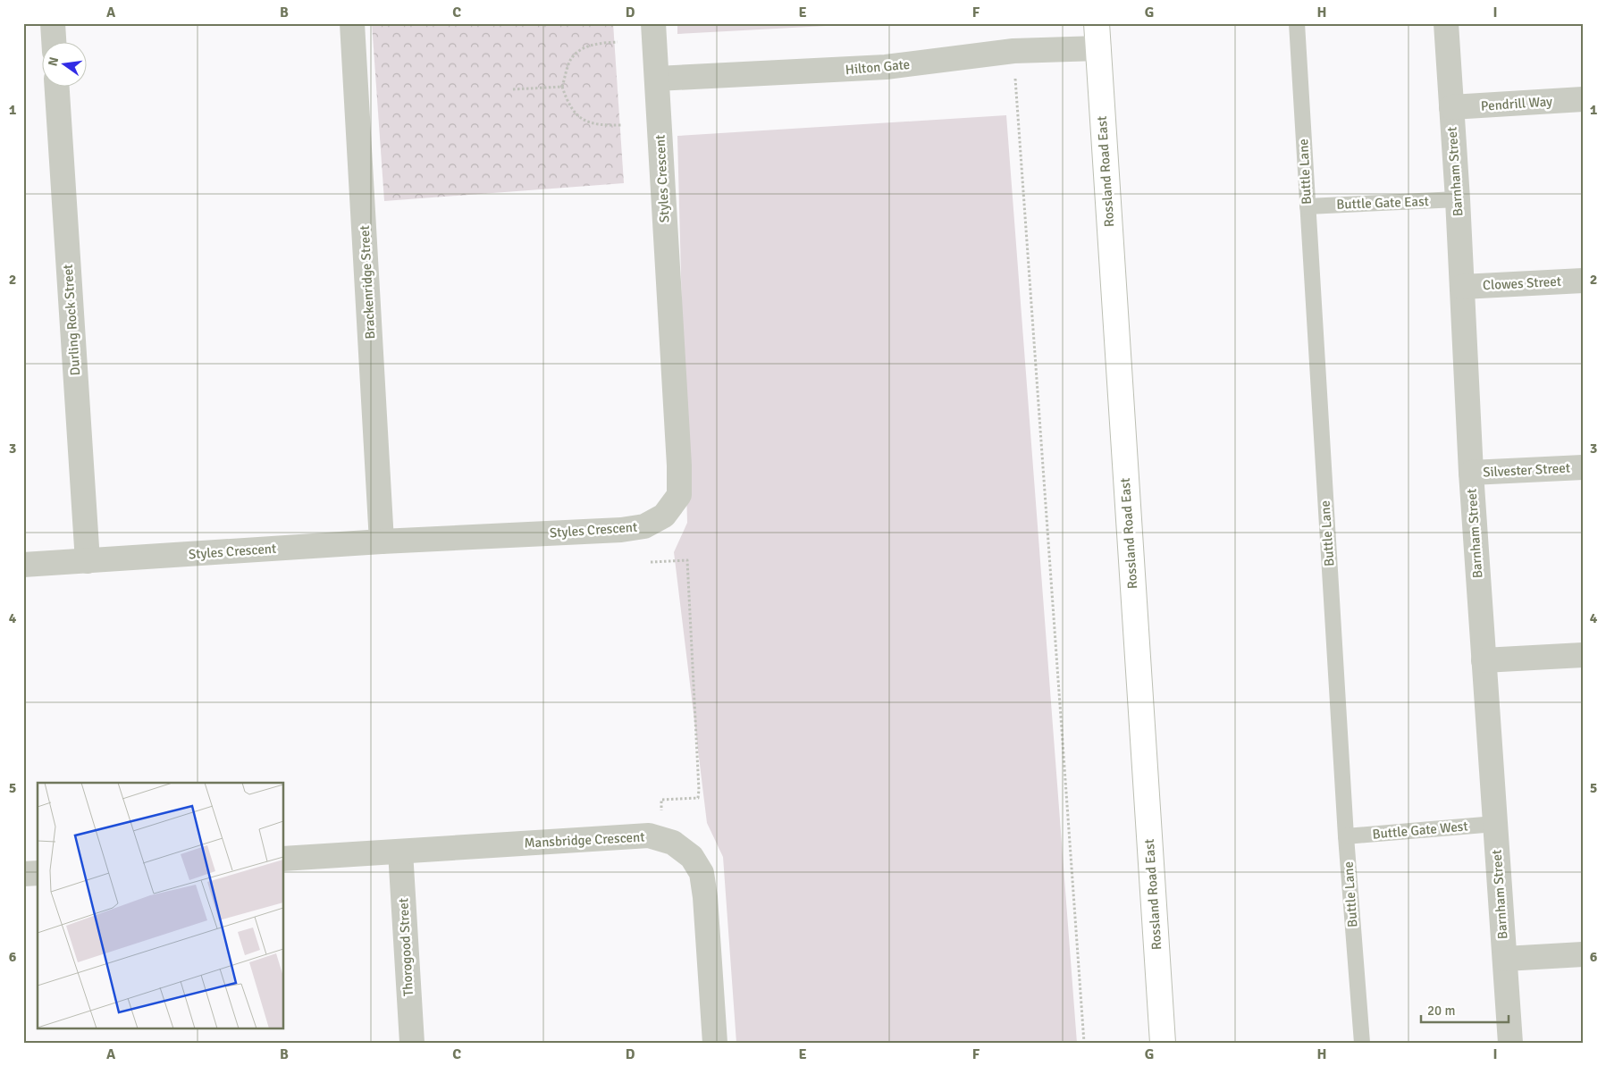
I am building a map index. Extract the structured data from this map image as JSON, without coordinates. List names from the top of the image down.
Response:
{
  "streets": {
    "main road": ["Rossland Road East"],
    "street": [
      "Hilton Gate",
      "Pendrill Way",
      "Barnham Street",
      "Styles Crescent",
      "Brackenridge Street",
      "Clowes Street",
      "Durling Rock Street",
      "Silvester Street",
      "Mansbridge Crescent",
      "Thorogood Street"
    ],
    "lane": ["Buttle Lane", "Buttle Gate East", "Buttle Gate West"]
  },
  "crossings": [
    ["Hilton Gate", "Rossland Road East"],
    ["Hilton Gate", "Styles Crescent"],
    ["Pendrill Way", "Barnham Street"],
    ["Buttle Lane", "Buttle Gate East"],
    ["Buttle Lane", "Buttle Gate West"],
    ["Barnham Street", "Buttle Gate East"],
    ["Barnham Street", "Clowes Street"],
    ["Barnham Street", "Silvester Street"],
    ["Barnham Street", "Buttle Gate West"],
    ["Styles Crescent", "Brackenridge Street"],
    ["Styles Crescent", "Durling Rock Street"],
    ["Mansbridge Crescent", "Thorogood Street"]
  ],
  "scale_bar": "20 m",
  "north": "left",
  "grid": {
    "columns": [
      "A",
      "B",
      "C",
      "D",
      "E",
      "F",
      "G",
      "H",
      "I"
    ],
    "rows": [
      "1",
      "2",
      "3",
      "4",
      "5",
      "6"
    ]
  }
}
